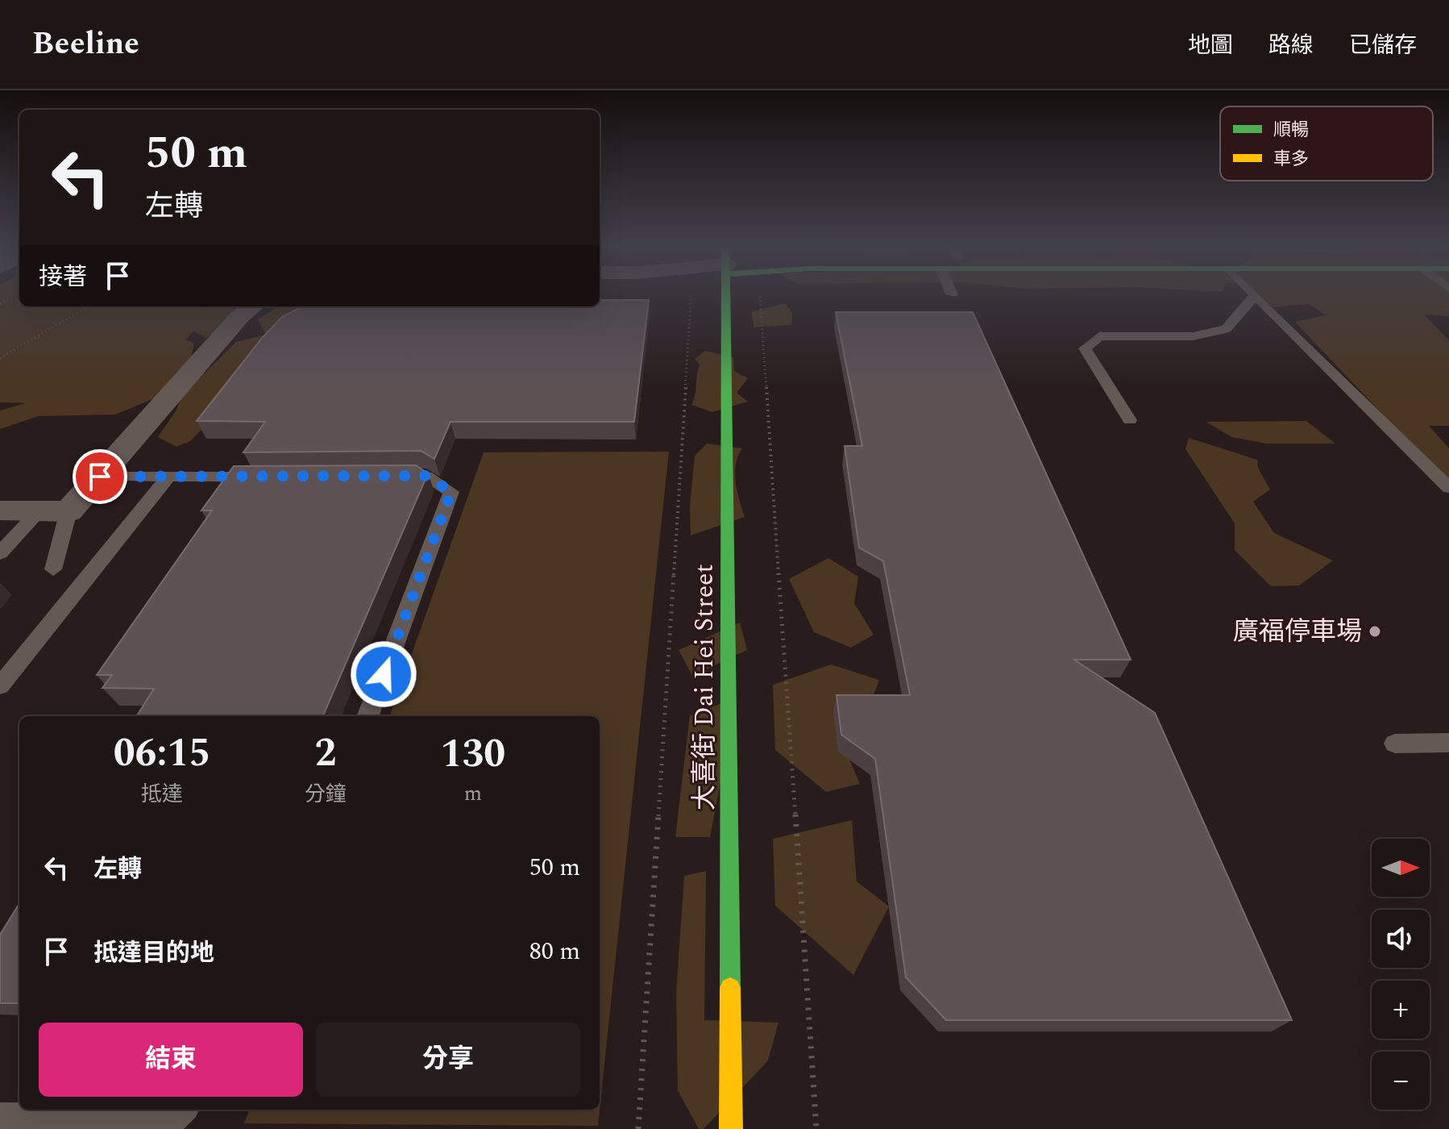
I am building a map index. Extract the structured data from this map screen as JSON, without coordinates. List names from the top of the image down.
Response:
{
  "streets": {
    "street": ["大喜街 Dai Hei Street"]
  },
  "places": ["廣福停車場"],
  "legend": ["順暢", "車多"],
  "north": "right",
  "page": {
    "header": "Beeline",
    "nav": ["地圖", "路線", "已儲存"],
    "turn": ["50 m", "左轉"],
    "then": "接著",
    "eta": [
      "06:15",
      "抵達",
      "2",
      "分鐘",
      "130",
      "m"
    ],
    "list": [
      {
        "name": "左轉",
        "value": "50 m"
      },
      {
        "name": "抵達目的地",
        "value": "80 m"
      }
    ],
    "map_buttons": ["+", "−"],
    "buttons": ["結束", "分享"]
  }
}
